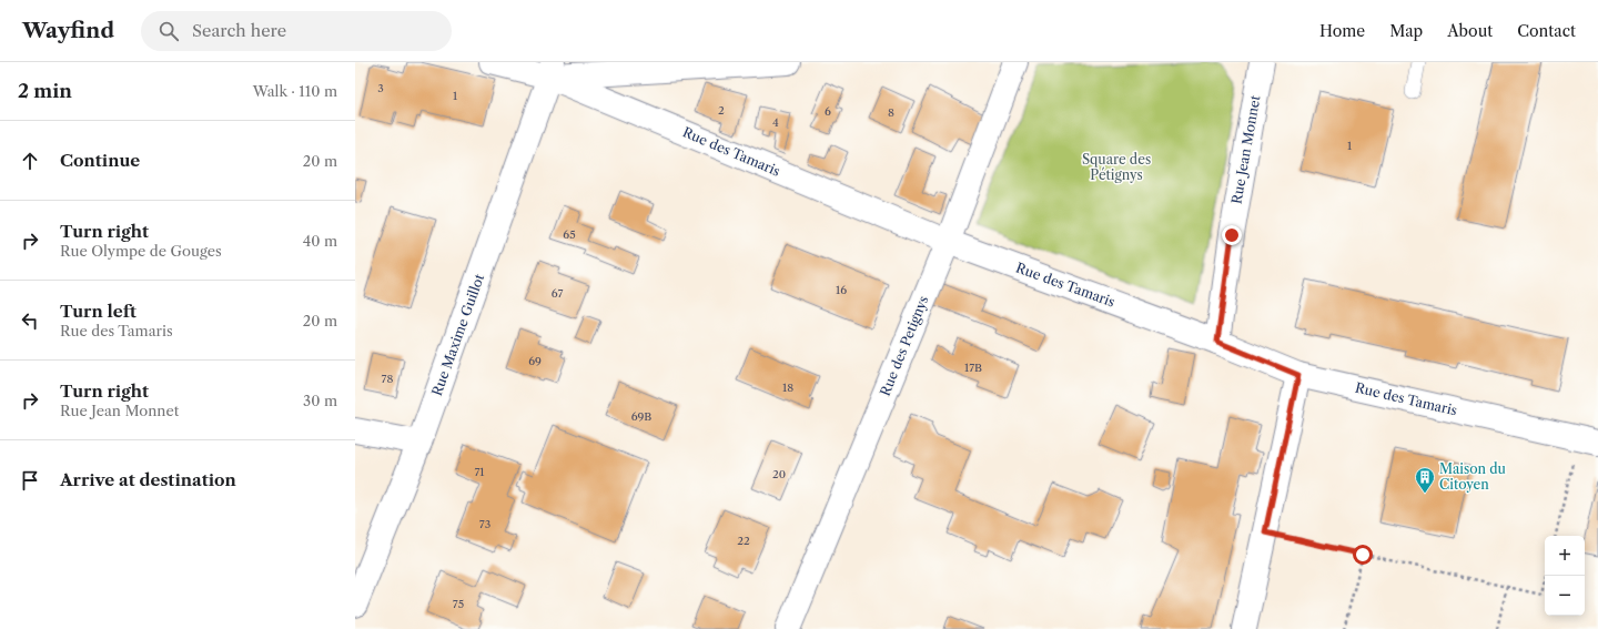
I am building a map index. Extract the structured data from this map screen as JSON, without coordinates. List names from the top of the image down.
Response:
{
  "streets": {
    "street": [
      "Rue Jean Monnet",
      "Rue des Tamaris",
      "Rue Maxime Guillot",
      "Rue des Petignys"
    ]
  },
  "crossings": [
    ["Rue Jean Monnet", "Rue des Tamaris"],
    ["Rue des Tamaris", "Rue Maxime Guillot"],
    ["Rue des Tamaris", "Rue des Petignys"]
  ],
  "parks": ["Square des Pétignys"],
  "places": {
    "building": ["Maison du Citoyen"]
  },
  "house_numbers": [
    "3",
    "1",
    "2",
    "6",
    "8",
    "4",
    "1",
    "65",
    "16",
    "67",
    "69",
    "17B",
    "78",
    "18",
    "69B",
    "71",
    "20",
    "73",
    "22",
    "75"
  ],
  "page": {
    "header": "Wayfind",
    "search": "Search here",
    "nav": [
      "Home",
      "Map",
      "About",
      "Contact"
    ],
    "heading": ["2 min", "Walk · 110 m"],
    "list": [
      ["Continue", "20 m"],
      ["Turn right", "Rue Olympe de Gouges", "40 m"],
      ["Turn left", "Rue des Tamaris", "20 m"],
      ["Turn right", "Rue Jean Monnet", "30 m"],
      "Arrive at destination"
    ],
    "map_buttons": ["+", "−"]
  }
}
